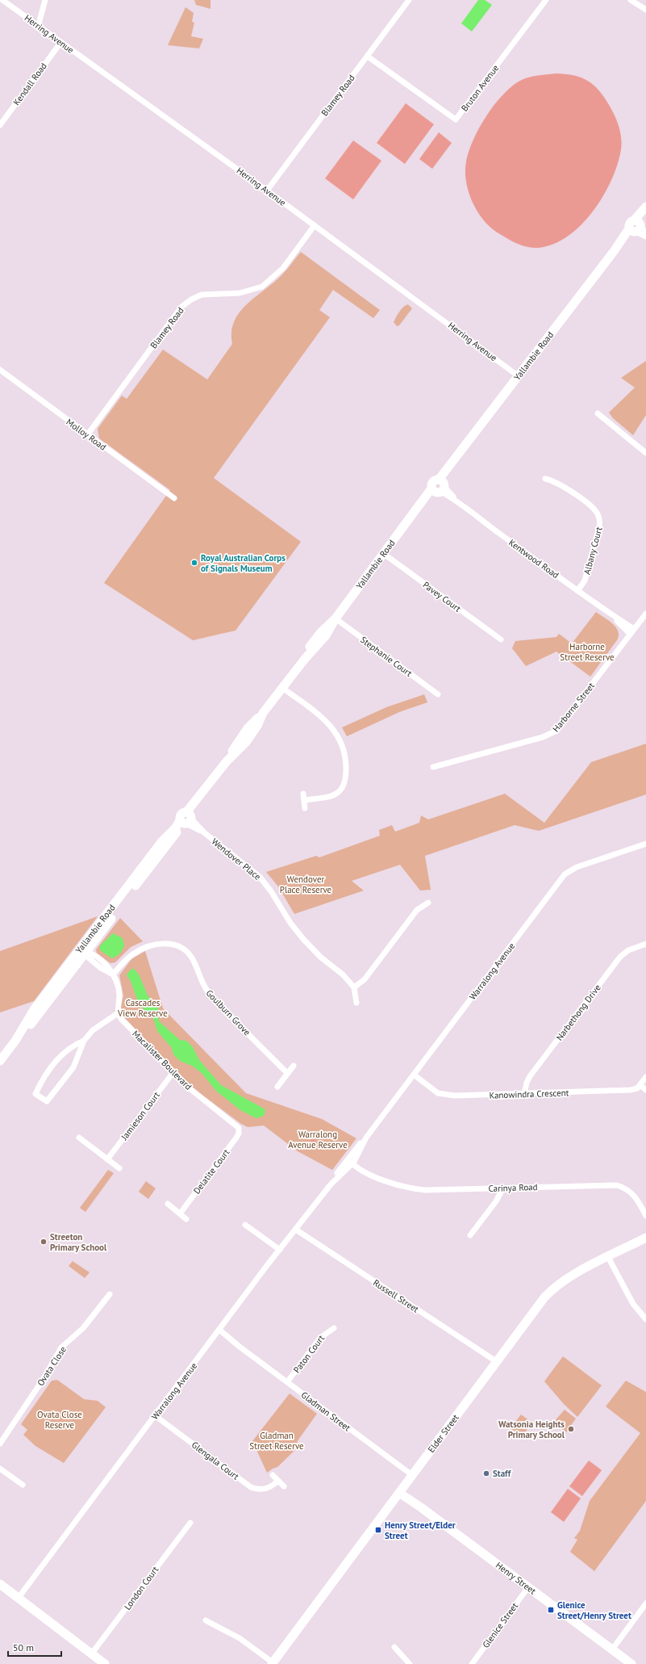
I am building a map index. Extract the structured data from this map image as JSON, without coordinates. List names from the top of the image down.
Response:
{
  "streets": {
    "street": [
      "Herring Avenue",
      "Kendall Road",
      "Bruton Avenue",
      "Blamey Road",
      "Yallambie Road",
      "Molloy Road",
      "Albany Court",
      "Kentwood Road",
      "Pavey Court",
      "Stephanie Court",
      "Harborne Street",
      "Wendover Place",
      "Warralong Avenue",
      "Goulburn Grove",
      "Narbethong Drive",
      "Macalister Boulevard",
      "Kanowindra Crescent",
      "Jamieson Court",
      "Delatite Court",
      "Carinya Road",
      "Russell Street",
      "Paton Court",
      "Ovata Close",
      "Gladman Street",
      "Elder Street",
      "Glengala Court",
      "Henry Street",
      "London Court",
      "Glenice Street"
    ]
  },
  "crossings": [
    ["Herring Avenue", "Kendall Road"],
    ["Herring Avenue", "Blamey Road"],
    ["Herring Avenue", "Yallambie Road"],
    ["Bruton Avenue", "Blamey Road"],
    ["Blamey Road", "Molloy Road"],
    ["Yallambie Road", "Kentwood Road"],
    ["Yallambie Road", "Pavey Court"],
    ["Yallambie Road", "Stephanie Court"],
    ["Yallambie Road", "Wendover Place"],
    ["Albany Court", "Kentwood Road"],
    ["Kentwood Road", "Harborne Street"],
    ["Warralong Avenue", "Kanowindra Crescent"],
    ["Warralong Avenue", "Carinya Road"],
    ["Warralong Avenue", "Russell Street"],
    ["Warralong Avenue", "Gladman Street"],
    ["Warralong Avenue", "Glengala Court"],
    ["Narbethong Drive", "Kanowindra Crescent"],
    ["Macalister Boulevard", "Jamieson Court"],
    ["Macalister Boulevard", "Delatite Court"],
    ["Russell Street", "Elder Street"],
    ["Paton Court", "Gladman Street"],
    ["Gladman Street", "Elder Street"],
    ["Elder Street", "Henry Street"],
    ["Henry Street", "Glenice Street"]
  ],
  "parks": [
    "Harborne Street Reserve",
    "Wendover Place Reserve",
    "Cascades View Reserve",
    "Warralong Avenue Reserve",
    "Ovata Close Reserve",
    "Gladman Street Reserve"
  ],
  "places": {
    "other": [
      "Royal Australian Corps of Signals Museum",
      "Streeton Primary School",
      "Watsonia Heights Primary School",
      "Staff"
    ],
    "transit": ["Henry Street/Elder Street", "Glenice Street/Henry Street"]
  },
  "scale_bar": "50 m"
}
